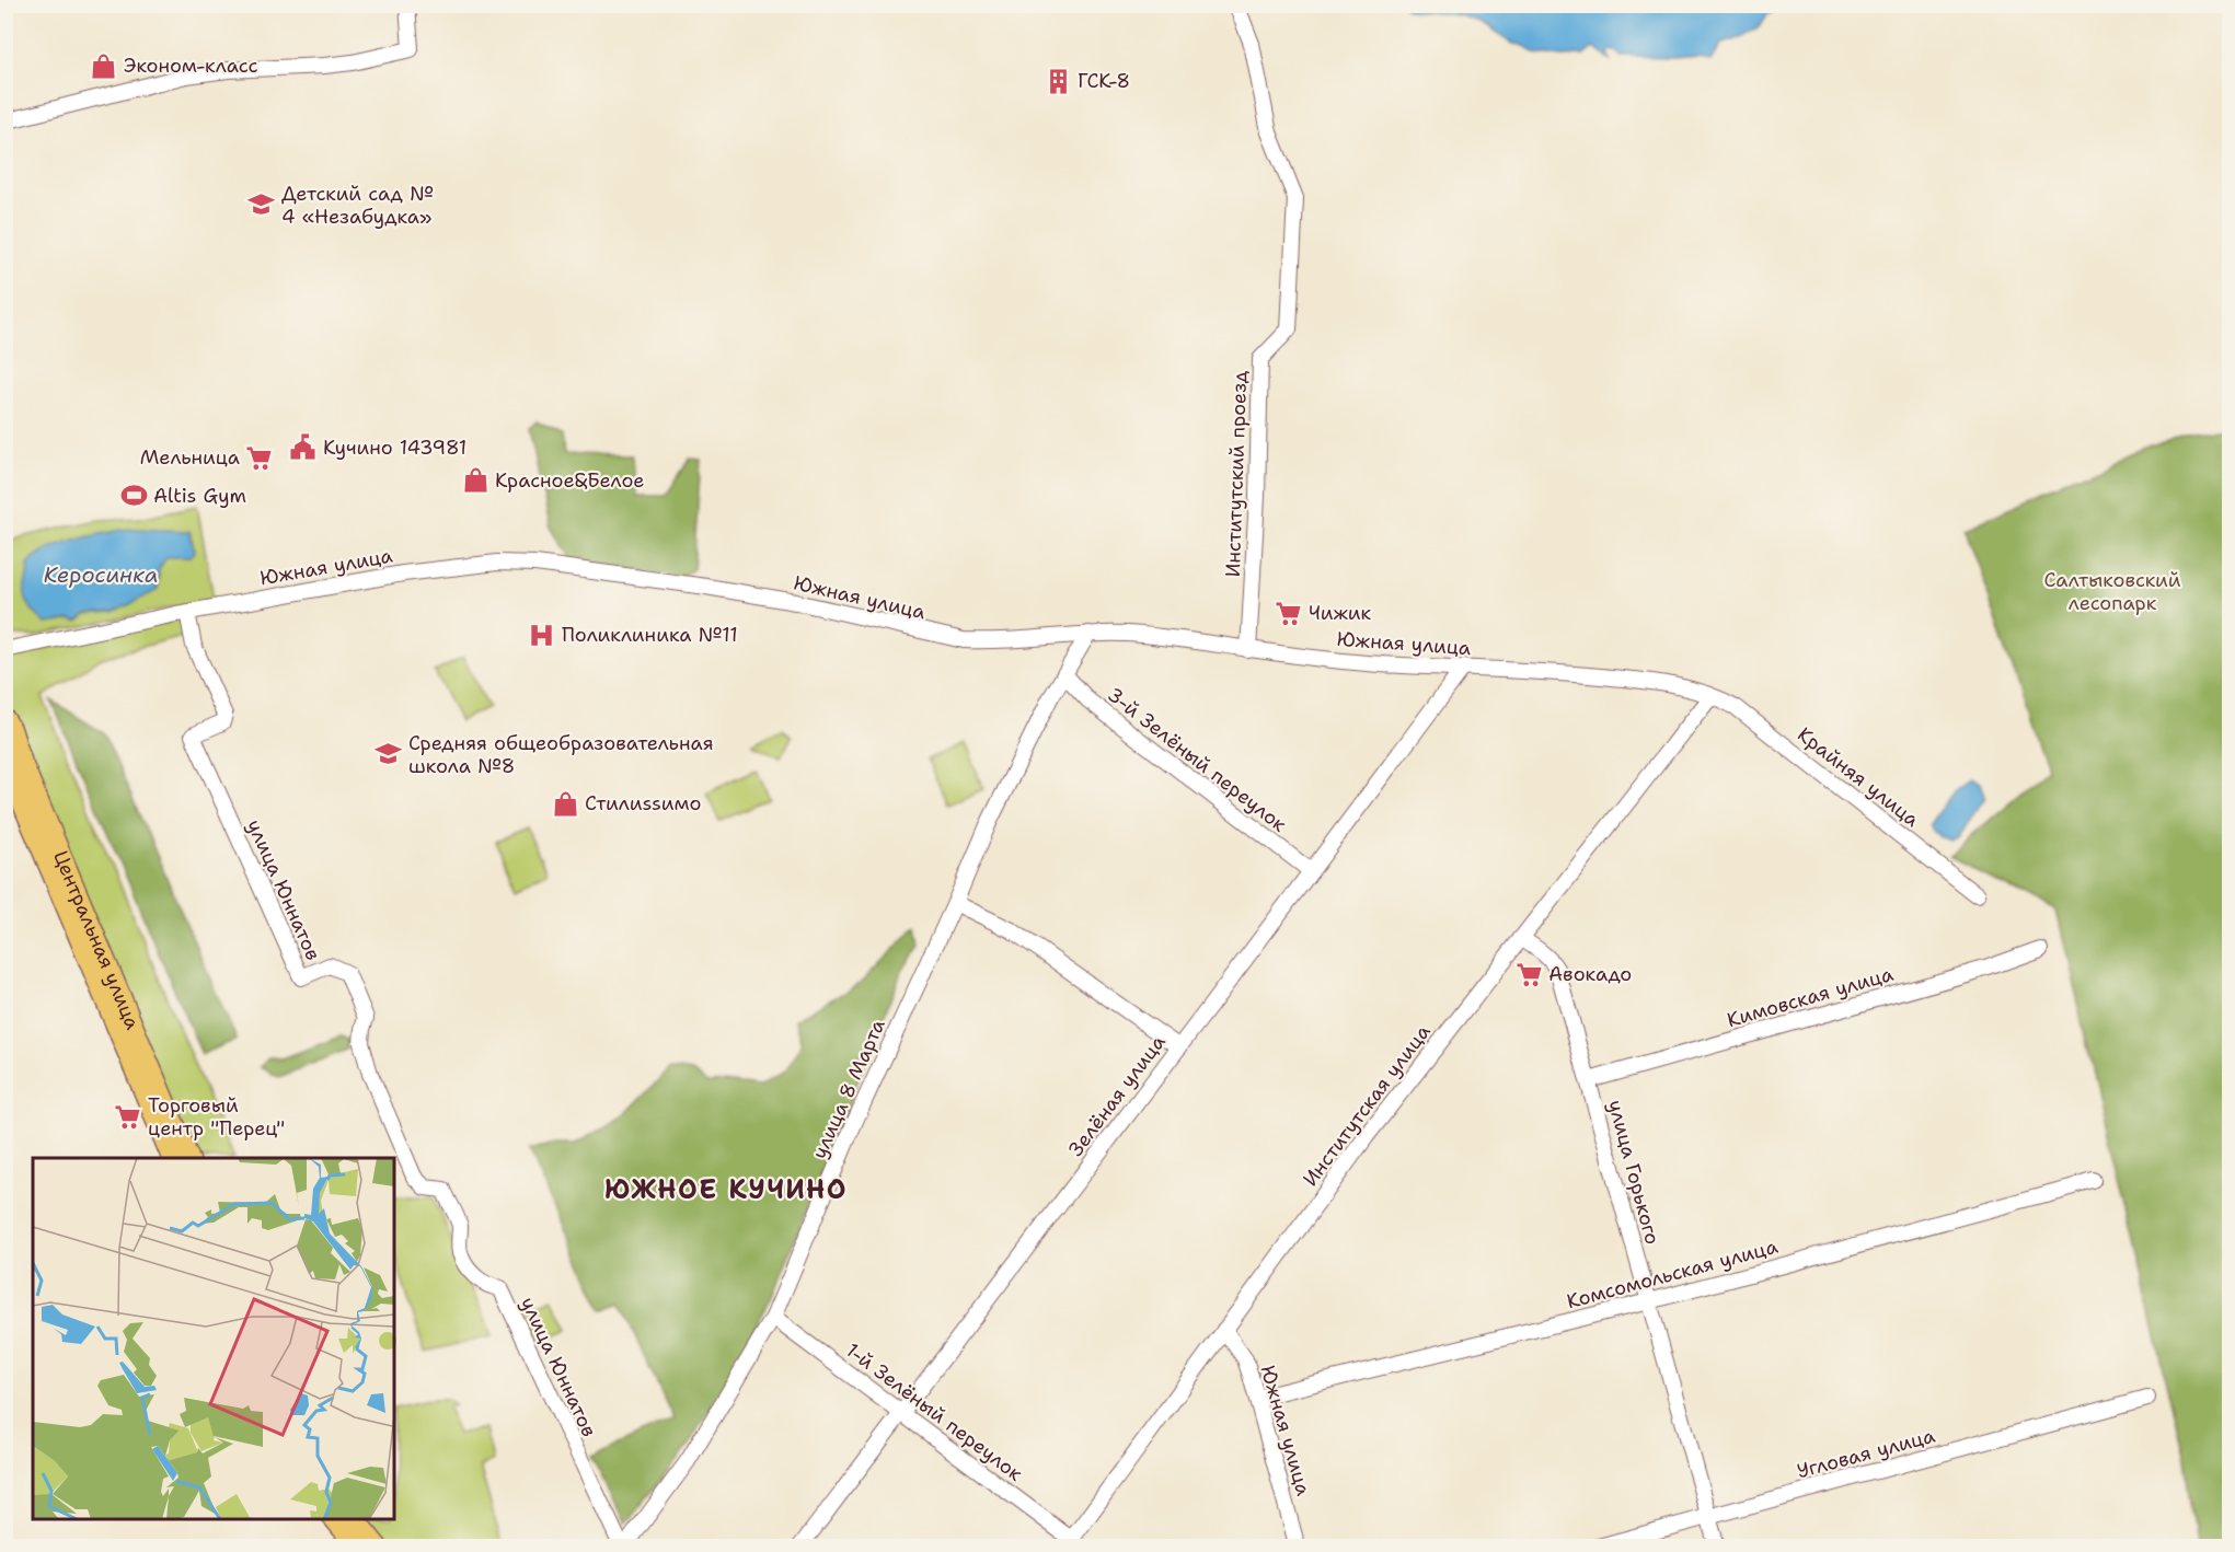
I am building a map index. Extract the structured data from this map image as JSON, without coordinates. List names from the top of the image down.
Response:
{
  "streets": {
    "main road": ["Центральная улица"],
    "street": [
      "Институтский проезд",
      "Южная улица",
      "3-й Зелёный переулок",
      "Крайняя улица",
      "улица Юннатов",
      "Кимовская улица",
      "улица 8 Марта",
      "Зелёная улица",
      "Институтская улица",
      "улица Горького",
      "Комсомольская улица",
      "1-й Зелёный переулок",
      "Угловая улица"
    ]
  },
  "crossings": [
    ["Институтский проезд", "Южная улица"],
    ["Южная улица", "Крайняя улица"],
    ["Южная улица", "улица Юннатов"],
    ["Южная улица", "улица 8 Марта"],
    ["Южная улица", "Зелёная улица"],
    ["Южная улица", "Институтская улица"],
    ["Южная улица", "Комсомольская улица"],
    ["3-й Зелёный переулок", "улица 8 Марта"],
    ["3-й Зелёный переулок", "Зелёная улица"],
    ["Крайняя улица", "Институтская улица"],
    ["улица Юннатов", "улица 8 Марта"],
    ["Кимовская улица", "улица Горького"],
    ["улица 8 Марта", "1-й Зелёный переулок"],
    ["Зелёная улица", "1-й Зелёный переулок"],
    ["Институтская улица", "улица Горького"],
    ["Институтская улица", "1-й Зелёный переулок"],
    ["улица Горького", "Комсомольская улица"],
    ["улица Горького", "Угловая улица"]
  ],
  "districts": ["ЮЖНОЕ КУЧИНО"],
  "water": ["Керосинка"],
  "parks": ["Салтыковский лесопарк"],
  "places": {
    "shop": ["Эконом-класс", "Красное&Белое", "Стилиssимо"],
    "building": ["ГСК-8"],
    "school or university": ["Детский сад № 4 «Незабудка»", "Средняя общеобразовательная школа №8"],
    "public building": ["Кучино 143981"],
    "supermarket": [
      "Мельница",
      "Чижик",
      "Авокадо",
      "Торговый центр \"Перец\""
    ],
    "sports": ["Altis Gym"],
    "hospital": ["Поликлиника №11"]
  }
}
